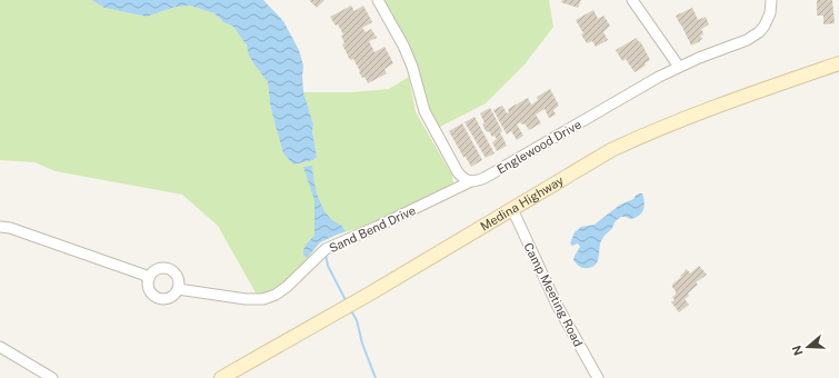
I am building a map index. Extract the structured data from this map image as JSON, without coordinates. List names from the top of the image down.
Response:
{
  "streets": {
    "main road": ["Medina Highway"],
    "street": ["Englewood Drive", "Sand Bend Drive", "Camp Meeting Road"]
  },
  "crossings": [
    ["Englewood Drive", "Sand Bend Drive"],
    ["Medina Highway", "Camp Meeting Road"]
  ],
  "north": "left"
}
